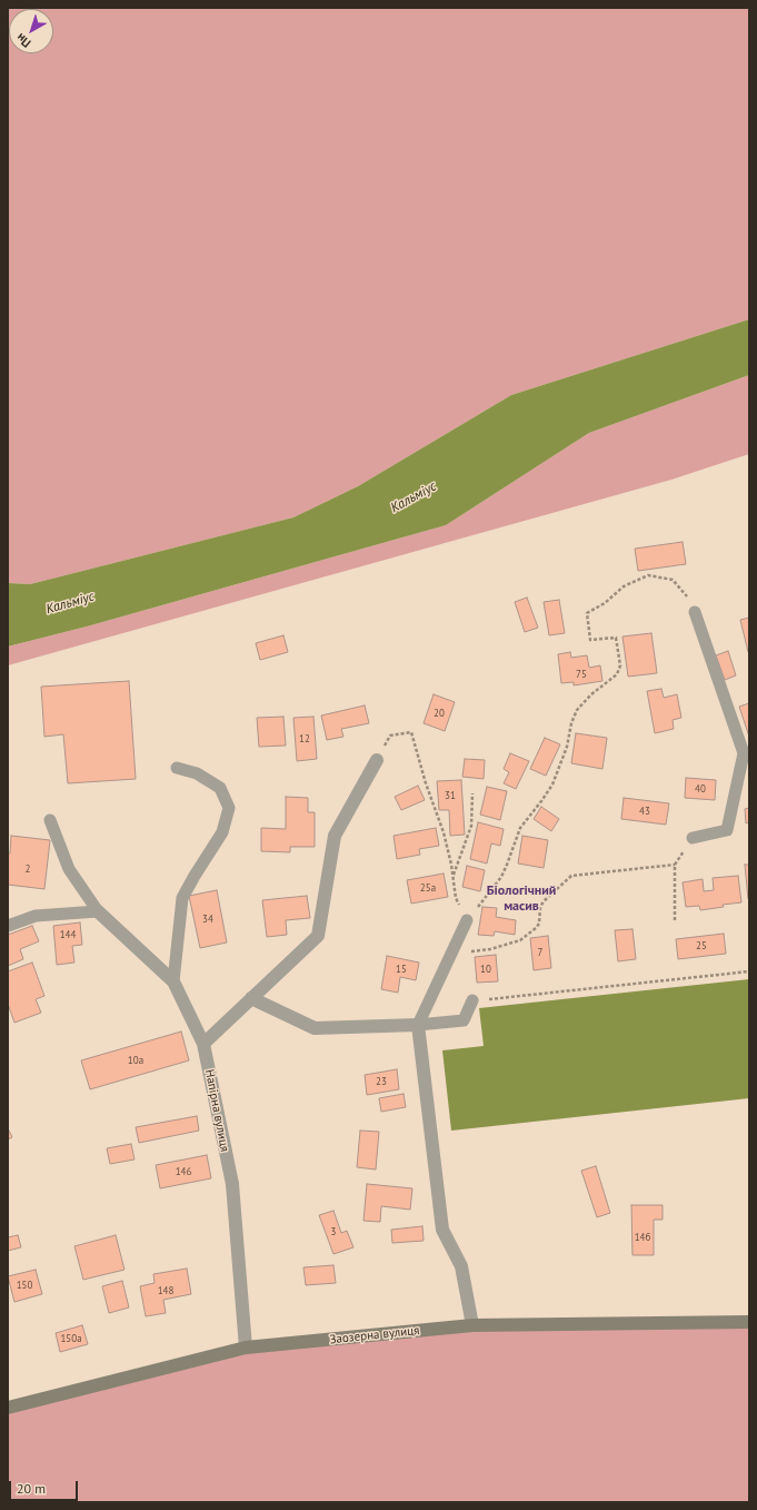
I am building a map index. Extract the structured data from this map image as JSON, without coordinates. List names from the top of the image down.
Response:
{
  "streets": {
    "street": ["Напірна вулиця", "Заозерна вулиця"]
  },
  "crossings": [
    ["Напірна вулиця", "Заозерна вулиця"]
  ],
  "districts": ["Біологічний масив"],
  "water": ["Кальміус"],
  "house_numbers": [
    "75",
    "20",
    "12",
    "40",
    "31",
    "43",
    "2",
    "25а",
    "34",
    "144",
    "25",
    "7",
    "15",
    "10",
    "10а",
    "23",
    "146",
    "3",
    "14б",
    "150",
    "148",
    "150а"
  ],
  "scale_bar": "20 m",
  "north": "bottom left"
}
